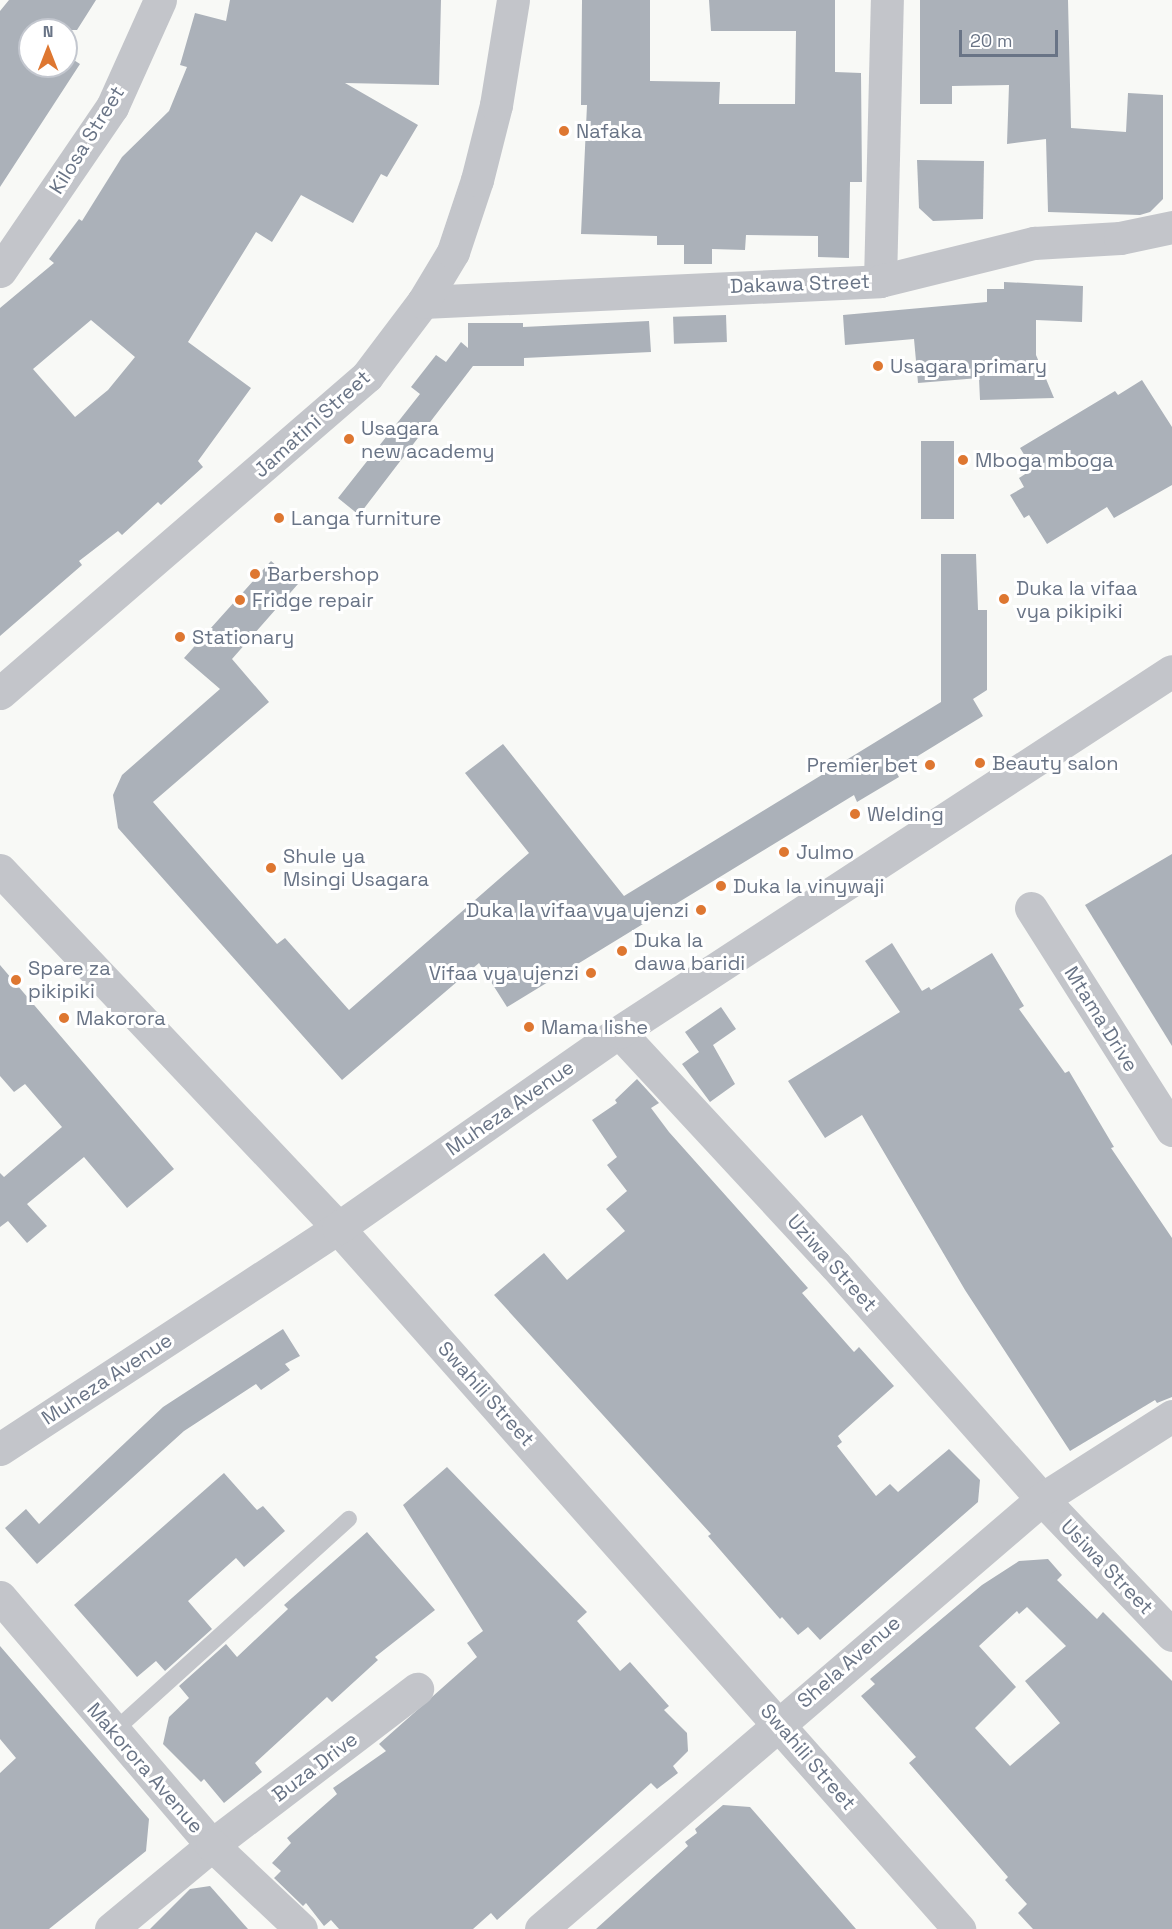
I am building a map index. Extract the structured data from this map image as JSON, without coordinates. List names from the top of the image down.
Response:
{
  "streets": {
    "street": [
      "Kilosa Street",
      "Dakawa Street",
      "Jamatini Street",
      "Mtama Drive",
      "Muheza Avenue",
      "Uziwa Street",
      "Swahili Street",
      "Usiwa Street",
      "Shela Avenue",
      "Buza Drive",
      "Makorora Avenue"
    ]
  },
  "crossings": [
    ["Dakawa Street", "Jamatini Street"],
    ["Muheza Avenue", "Uziwa Street"],
    ["Muheza Avenue", "Swahili Street"],
    ["Uziwa Street", "Usiwa Street"],
    ["Uziwa Street", "Shela Avenue"],
    ["Swahili Street", "Shela Avenue"],
    ["Usiwa Street", "Shela Avenue"],
    ["Buza Drive", "Makorora Avenue"]
  ],
  "places": [
    "Nafaka",
    "Usagara primary",
    "Usagara new academy",
    "Mboga mboga",
    "Langa furniture",
    "Barbershop",
    "Duka la vifaa vya pikipiki",
    "Fridge repair",
    "Stationary",
    "Beauty salon",
    "Premier bet",
    "Welding",
    "Julmo",
    "Shule ya Msingi Usagara",
    "Duka la vinywaji",
    "Duka la vifaa vya ujenzi",
    "Duka la dawa baridi",
    "Vifaa vya ujenzi",
    "Spare za pikipiki",
    "Makorora",
    "Mama lishe"
  ],
  "scale_bar": "20 m",
  "north": "top"
}
